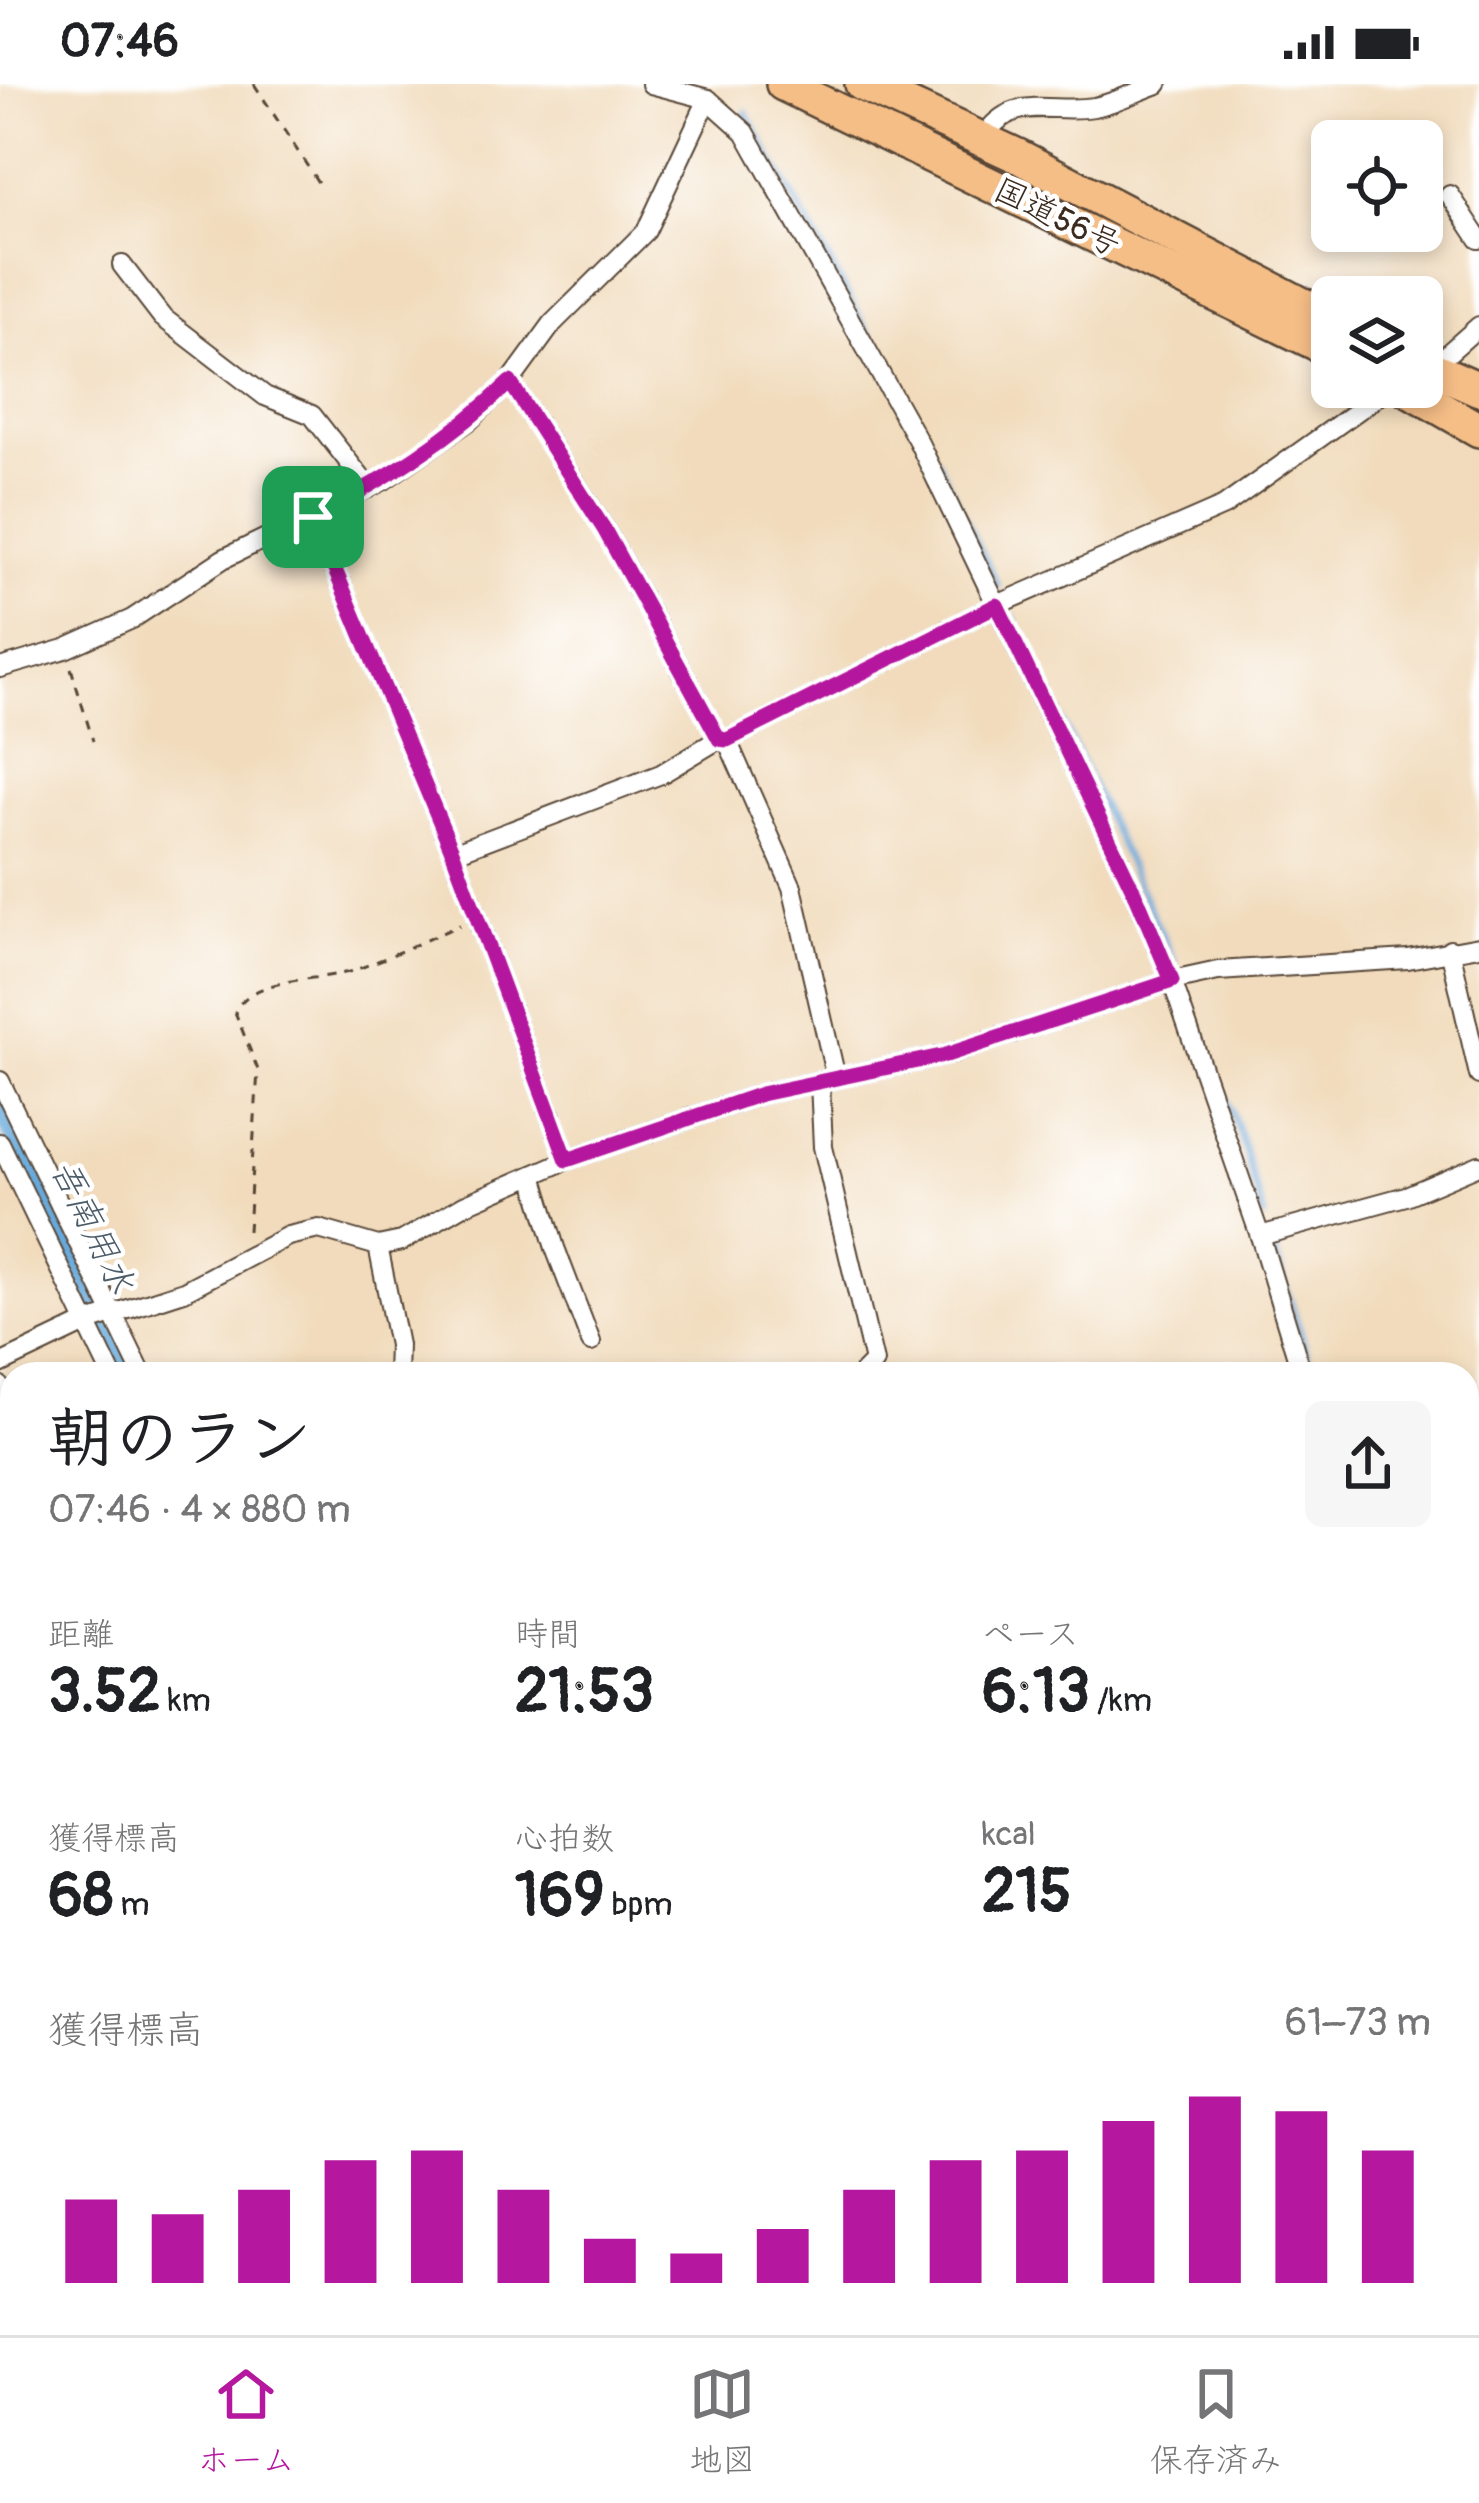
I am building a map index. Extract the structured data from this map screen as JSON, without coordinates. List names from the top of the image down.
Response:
{
  "streets": {
    "highway": ["国道56号"]
  },
  "water": ["吾南用水"],
  "page": {
    "status": "07:46",
    "heading": ["朝のラン", "07:46 · 4 × 880 m"],
    "stats": [
      ["距離", "3.52 km"],
      ["時間", "21:53"],
      ["ペース", "6:13 /km"],
      ["獲得標高", "68 m"],
      ["心拍数", "169 bpm"],
      ["kcal", "215"]
    ],
    "chart": ["獲得標高", "61–73 m"],
    "tabs": ["ホーム", "地図", "保存済み"]
  }
}
